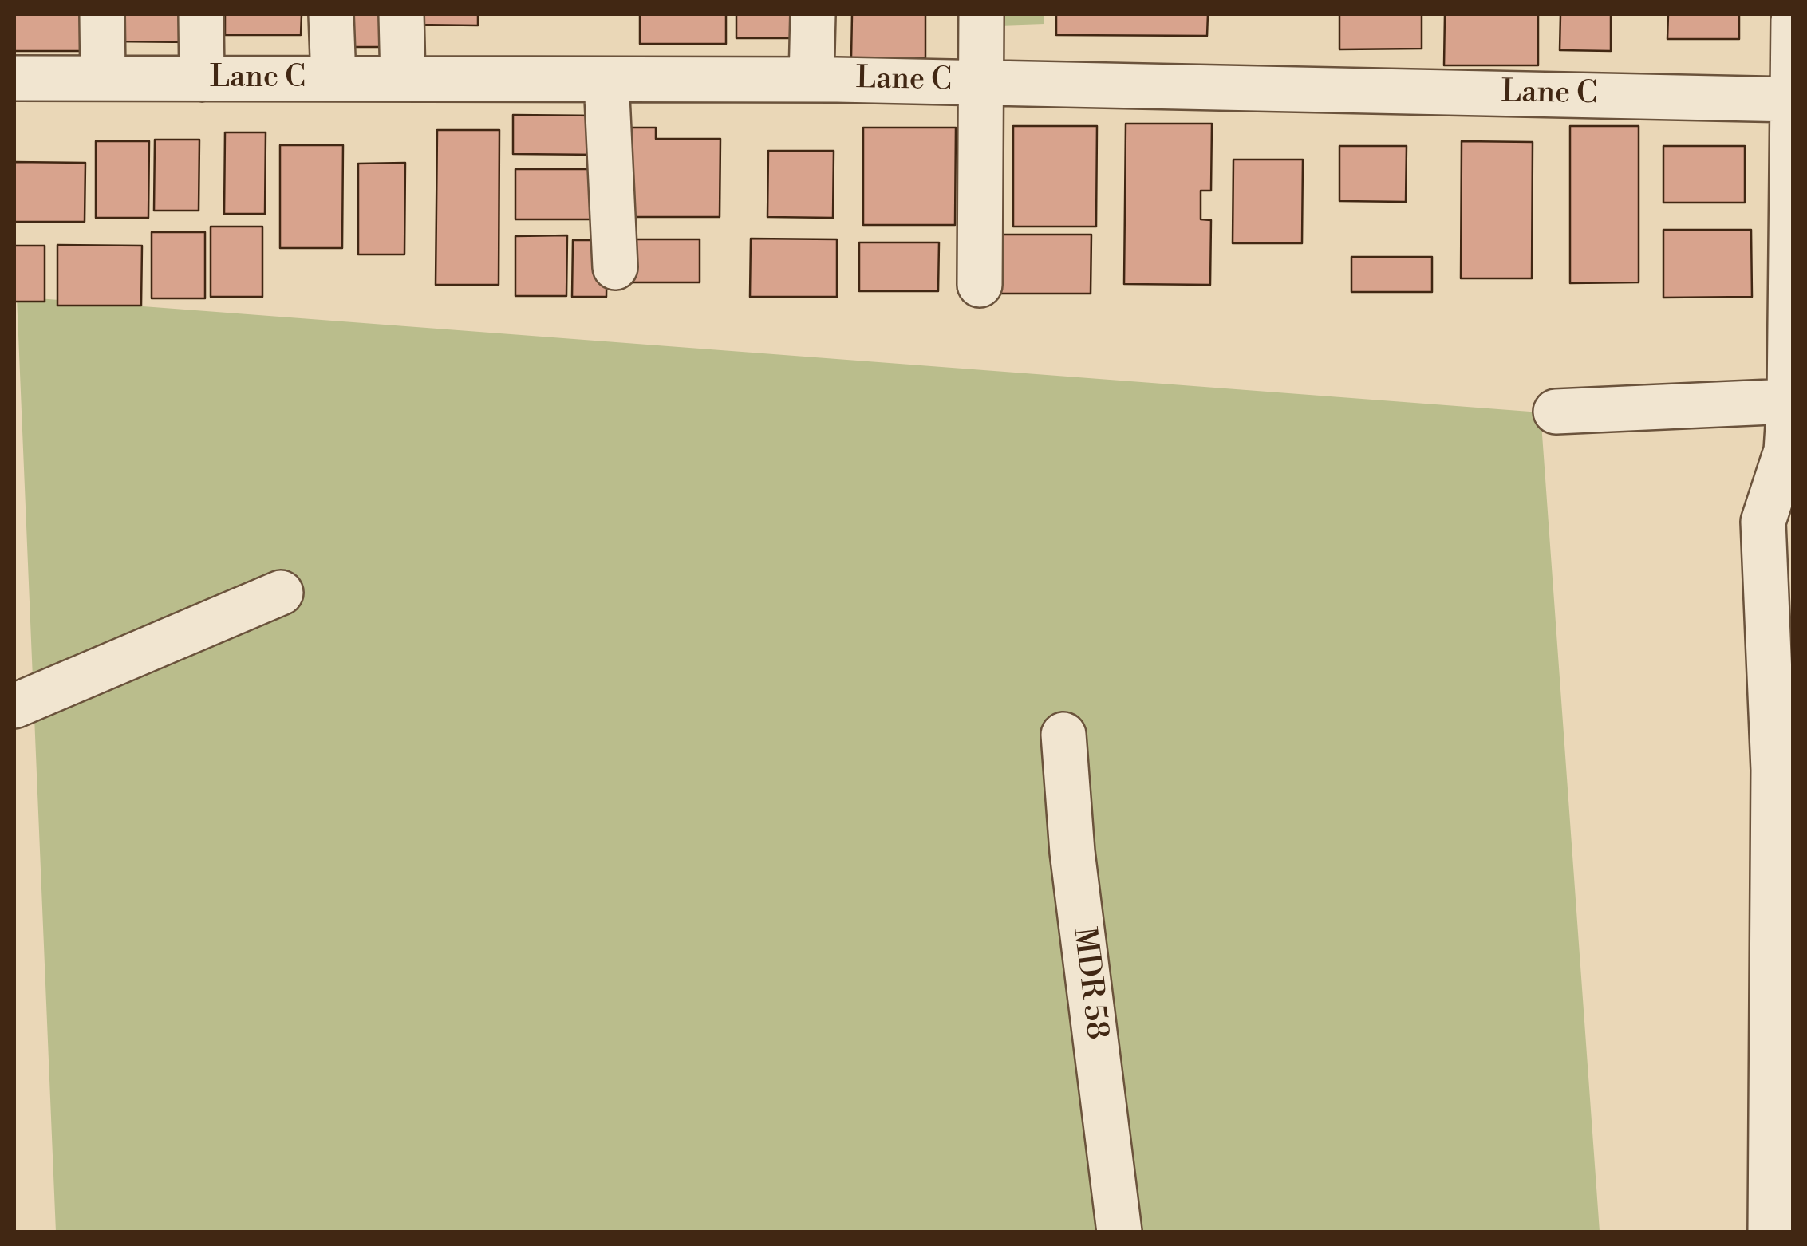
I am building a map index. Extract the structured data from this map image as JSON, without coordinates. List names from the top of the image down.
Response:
{
  "streets": {
    "street": ["Lane C", "MDR 58"]
  }
}
